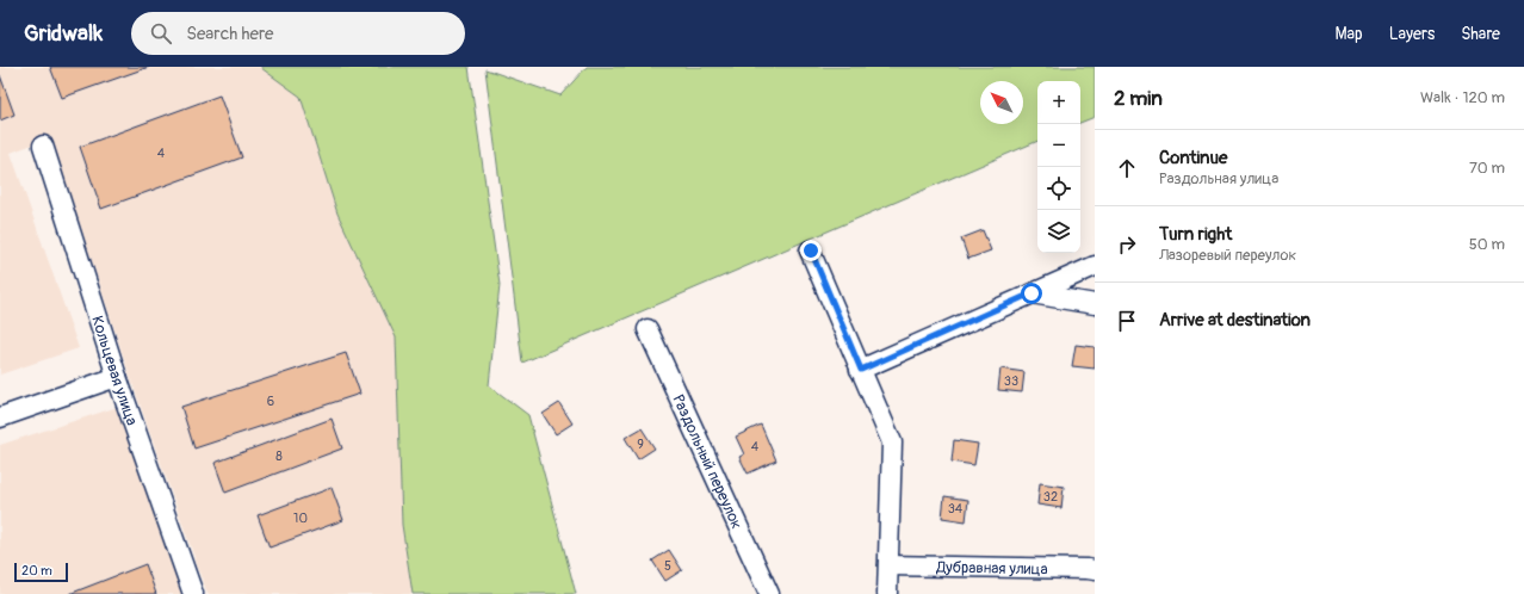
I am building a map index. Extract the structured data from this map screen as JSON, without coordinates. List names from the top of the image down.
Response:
{
  "streets": {
    "street": ["Кольцевая улица", "Раздольный переулок", "Дубравная улица"]
  },
  "house_numbers": [
    "4",
    "33",
    "6",
    "9",
    "4",
    "8",
    "32",
    "34",
    "10",
    "5"
  ],
  "scale_bar": "20 m",
  "north": "top left",
  "page": {
    "header": "Gridwalk",
    "search": "Search here",
    "nav": ["Map", "Layers", "Share"],
    "heading": ["2 min", "Walk · 120 m"],
    "map_buttons": ["+", "−"],
    "list": [
      ["Continue", "Раздольная улица", "70 m"],
      ["Turn right", "Лазоревый переулок", "50 m"],
      "Arrive at destination"
    ],
    "scale": "20 m"
  }
}
